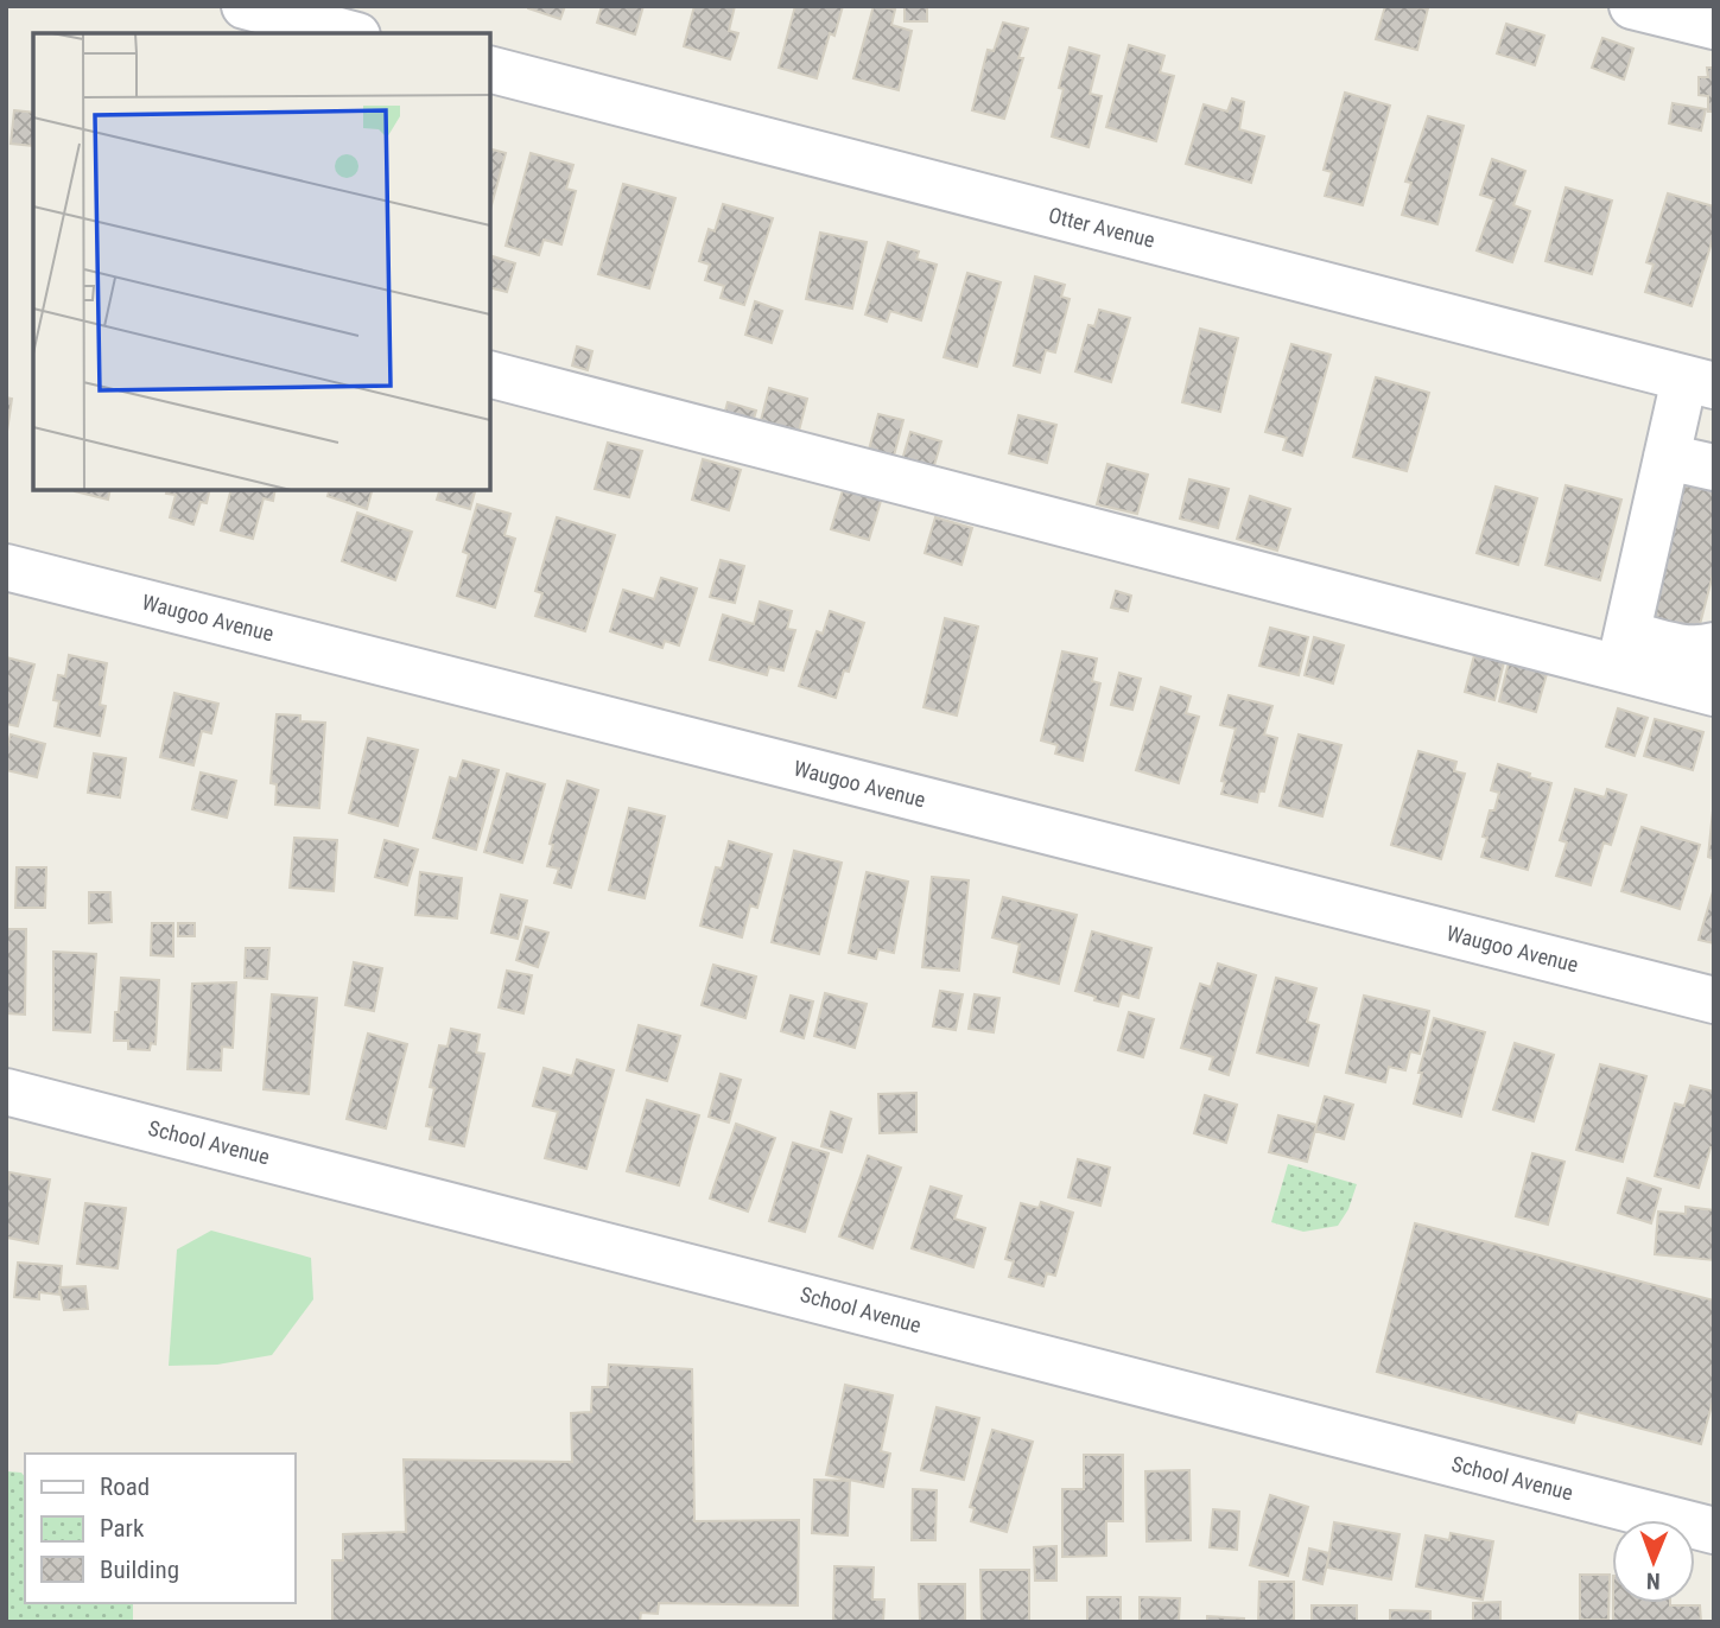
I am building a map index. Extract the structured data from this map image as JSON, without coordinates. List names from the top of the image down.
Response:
{
  "streets": {
    "street": ["Otter Avenue", "Waugoo Avenue", "School Avenue"]
  },
  "legend": ["Road", "Park", "Building"],
  "north": "bottom"
}
